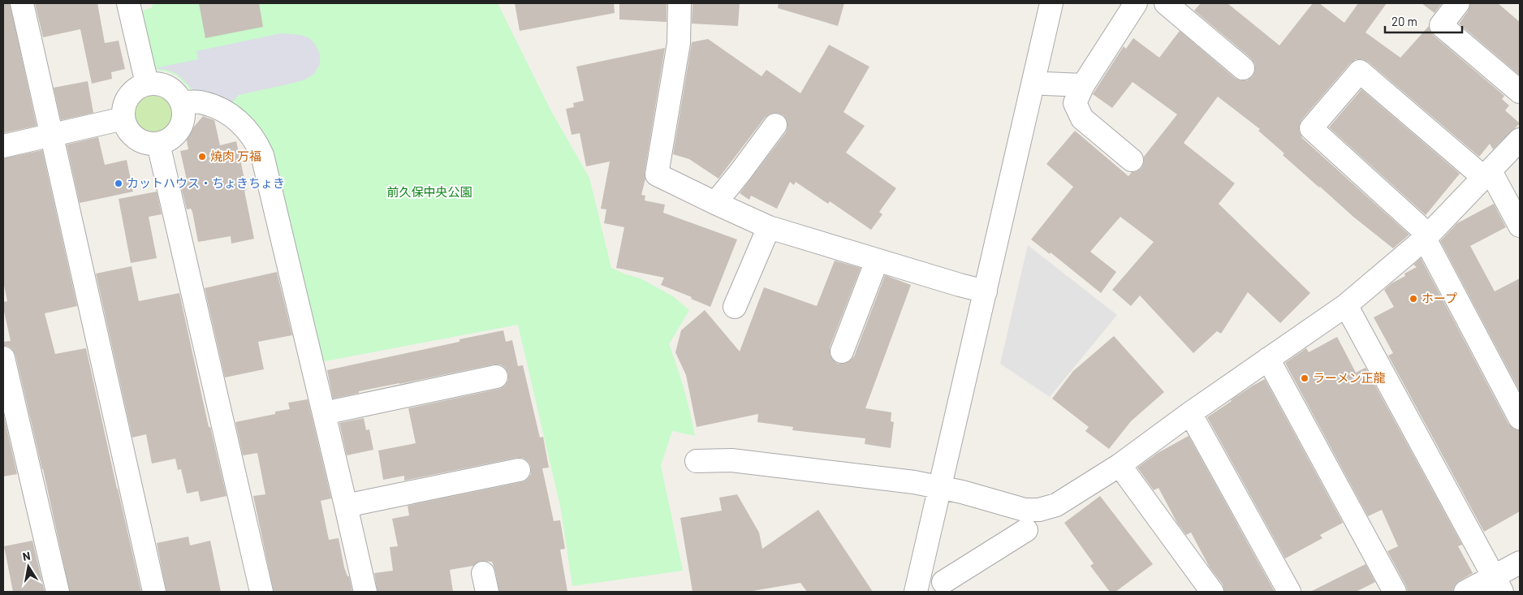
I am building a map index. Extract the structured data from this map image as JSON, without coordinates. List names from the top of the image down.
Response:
{
  "parks": ["前久保中央公園"],
  "places": [
    "焼肉 万福",
    "カットハウス・ちょきちょき",
    "ホープ",
    "ラーメン正龍"
  ],
  "scale_bar": "20 m",
  "north": "top"
}
